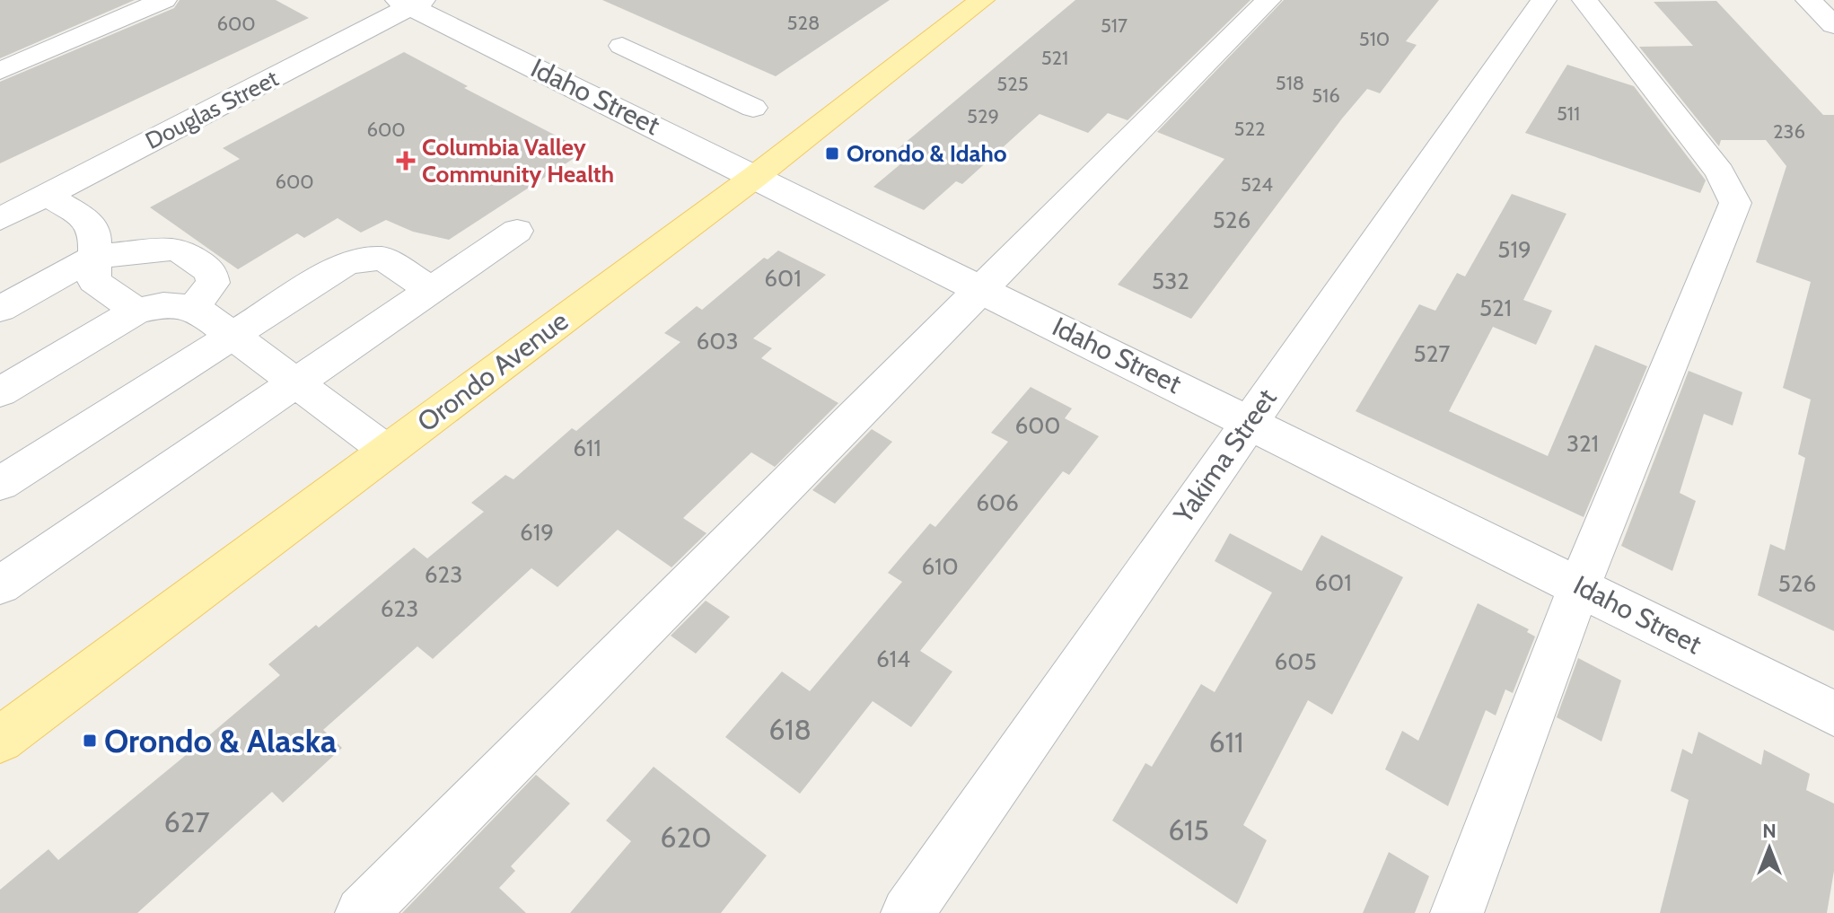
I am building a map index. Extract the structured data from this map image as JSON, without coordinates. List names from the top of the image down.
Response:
{
  "streets": {
    "main road": ["Orondo Avenue"],
    "street": ["Idaho Street", "Douglas Street", "Yakima Street"]
  },
  "crossings": [
    ["Idaho Street", "Douglas Street"],
    ["Idaho Street", "Orondo Avenue"],
    ["Idaho Street", "Yakima Street"]
  ],
  "places": {
    "transit": ["Orondo & Idaho", "Orondo & Alaska"],
    "health": ["Columbia Valley Community Health"]
  },
  "house_numbers": [
    "528",
    "600",
    "517",
    "510",
    "521",
    "518",
    "525",
    "516",
    "511",
    "529",
    "522",
    "600",
    "236",
    "600",
    "524",
    "526",
    "519",
    "601",
    "532",
    "521",
    "603",
    "527",
    "600",
    "321",
    "611",
    "606",
    "619",
    "610",
    "623",
    "601",
    "526",
    "623",
    "614",
    "605",
    "618",
    "611",
    "627",
    "615",
    "620"
  ],
  "north": "top"
}
